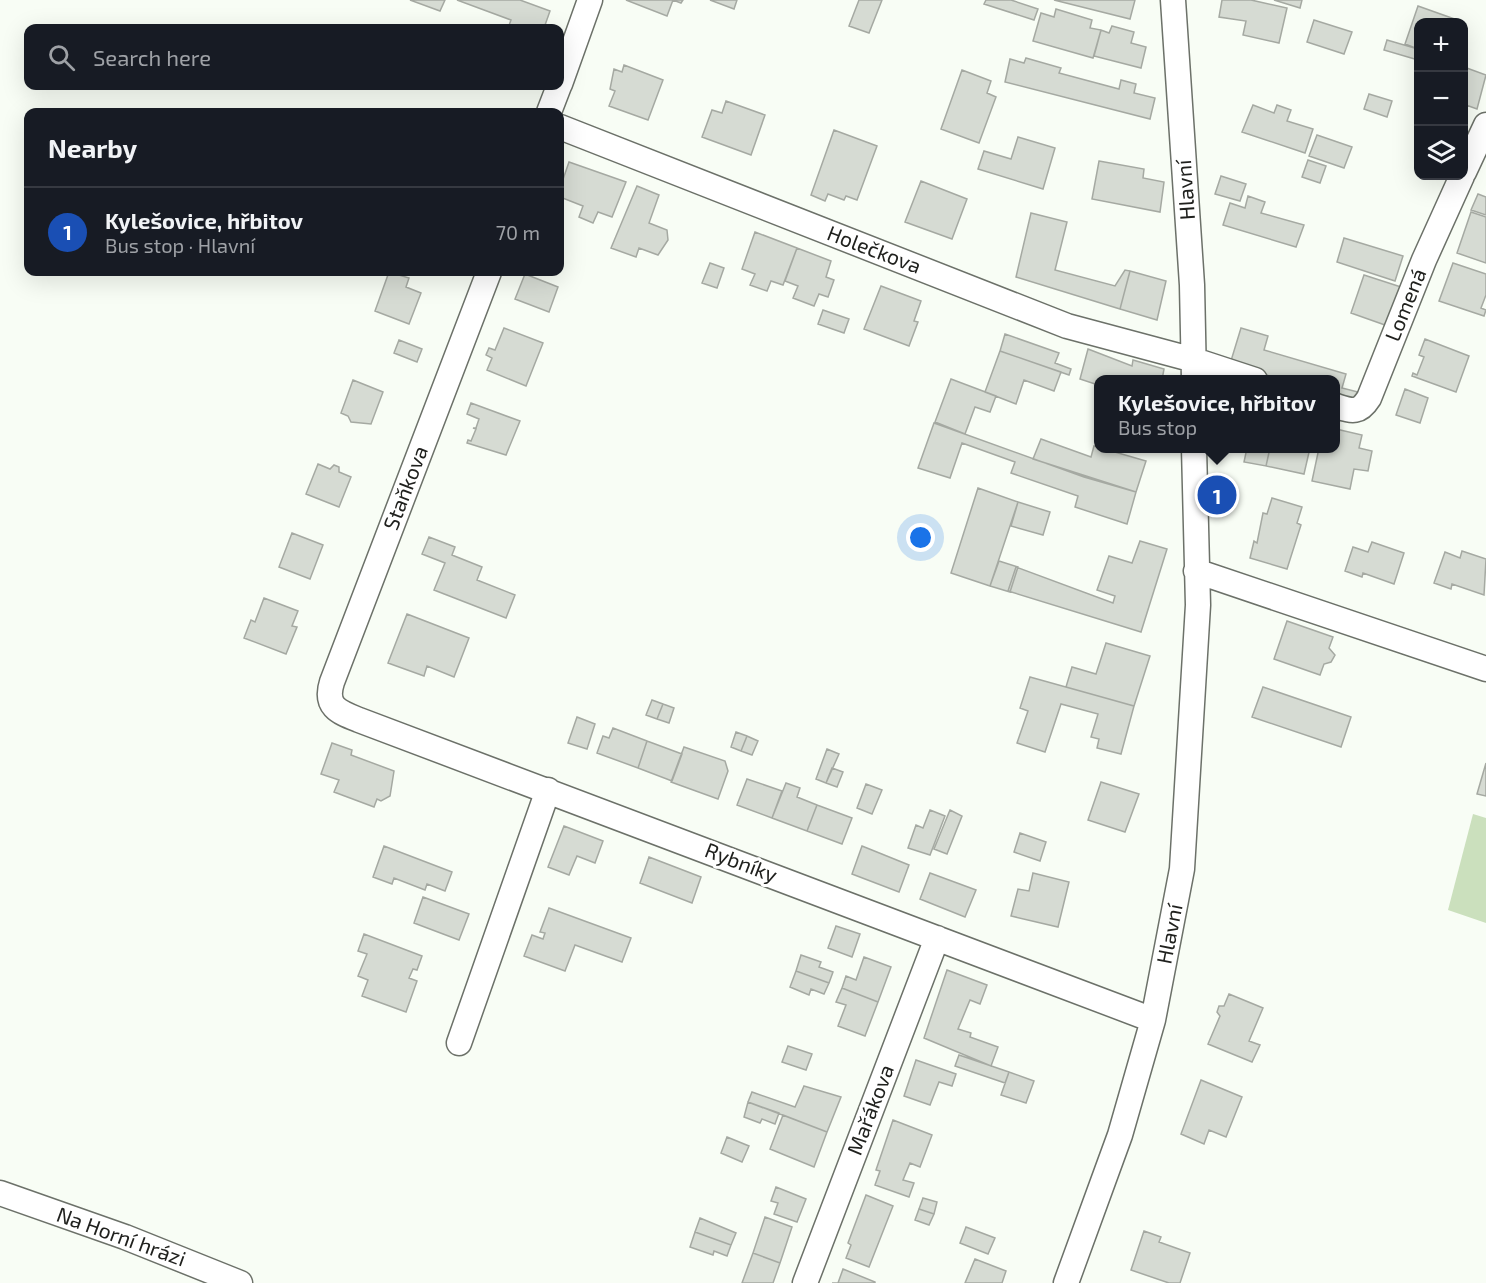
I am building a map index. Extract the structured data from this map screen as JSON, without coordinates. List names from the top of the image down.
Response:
{
  "streets": {
    "street": [
      "Hlavní",
      "Holečkova",
      "Lomená",
      "Staňkova",
      "Rybníky",
      "Mařákova",
      "Na Horní hrázi"
    ]
  },
  "crossings": [
    ["Hlavní", "Holečkova"],
    ["Hlavní", "Rybníky"],
    ["Staňkova", "Rybníky"],
    ["Rybníky", "Mařákova"]
  ],
  "page": {
    "map_buttons": ["+", "−"],
    "search": "Search here",
    "heading": "Nearby",
    "list": [
      {
        "mark": "1",
        "name": "Kylešovice, hřbitov",
        "note": "Bus stop · Hlavní",
        "value": "70 m"
      }
    ],
    "popup": ["Kylešovice, hřbitov", "Bus stop"],
    "pins": "1"
  }
}
